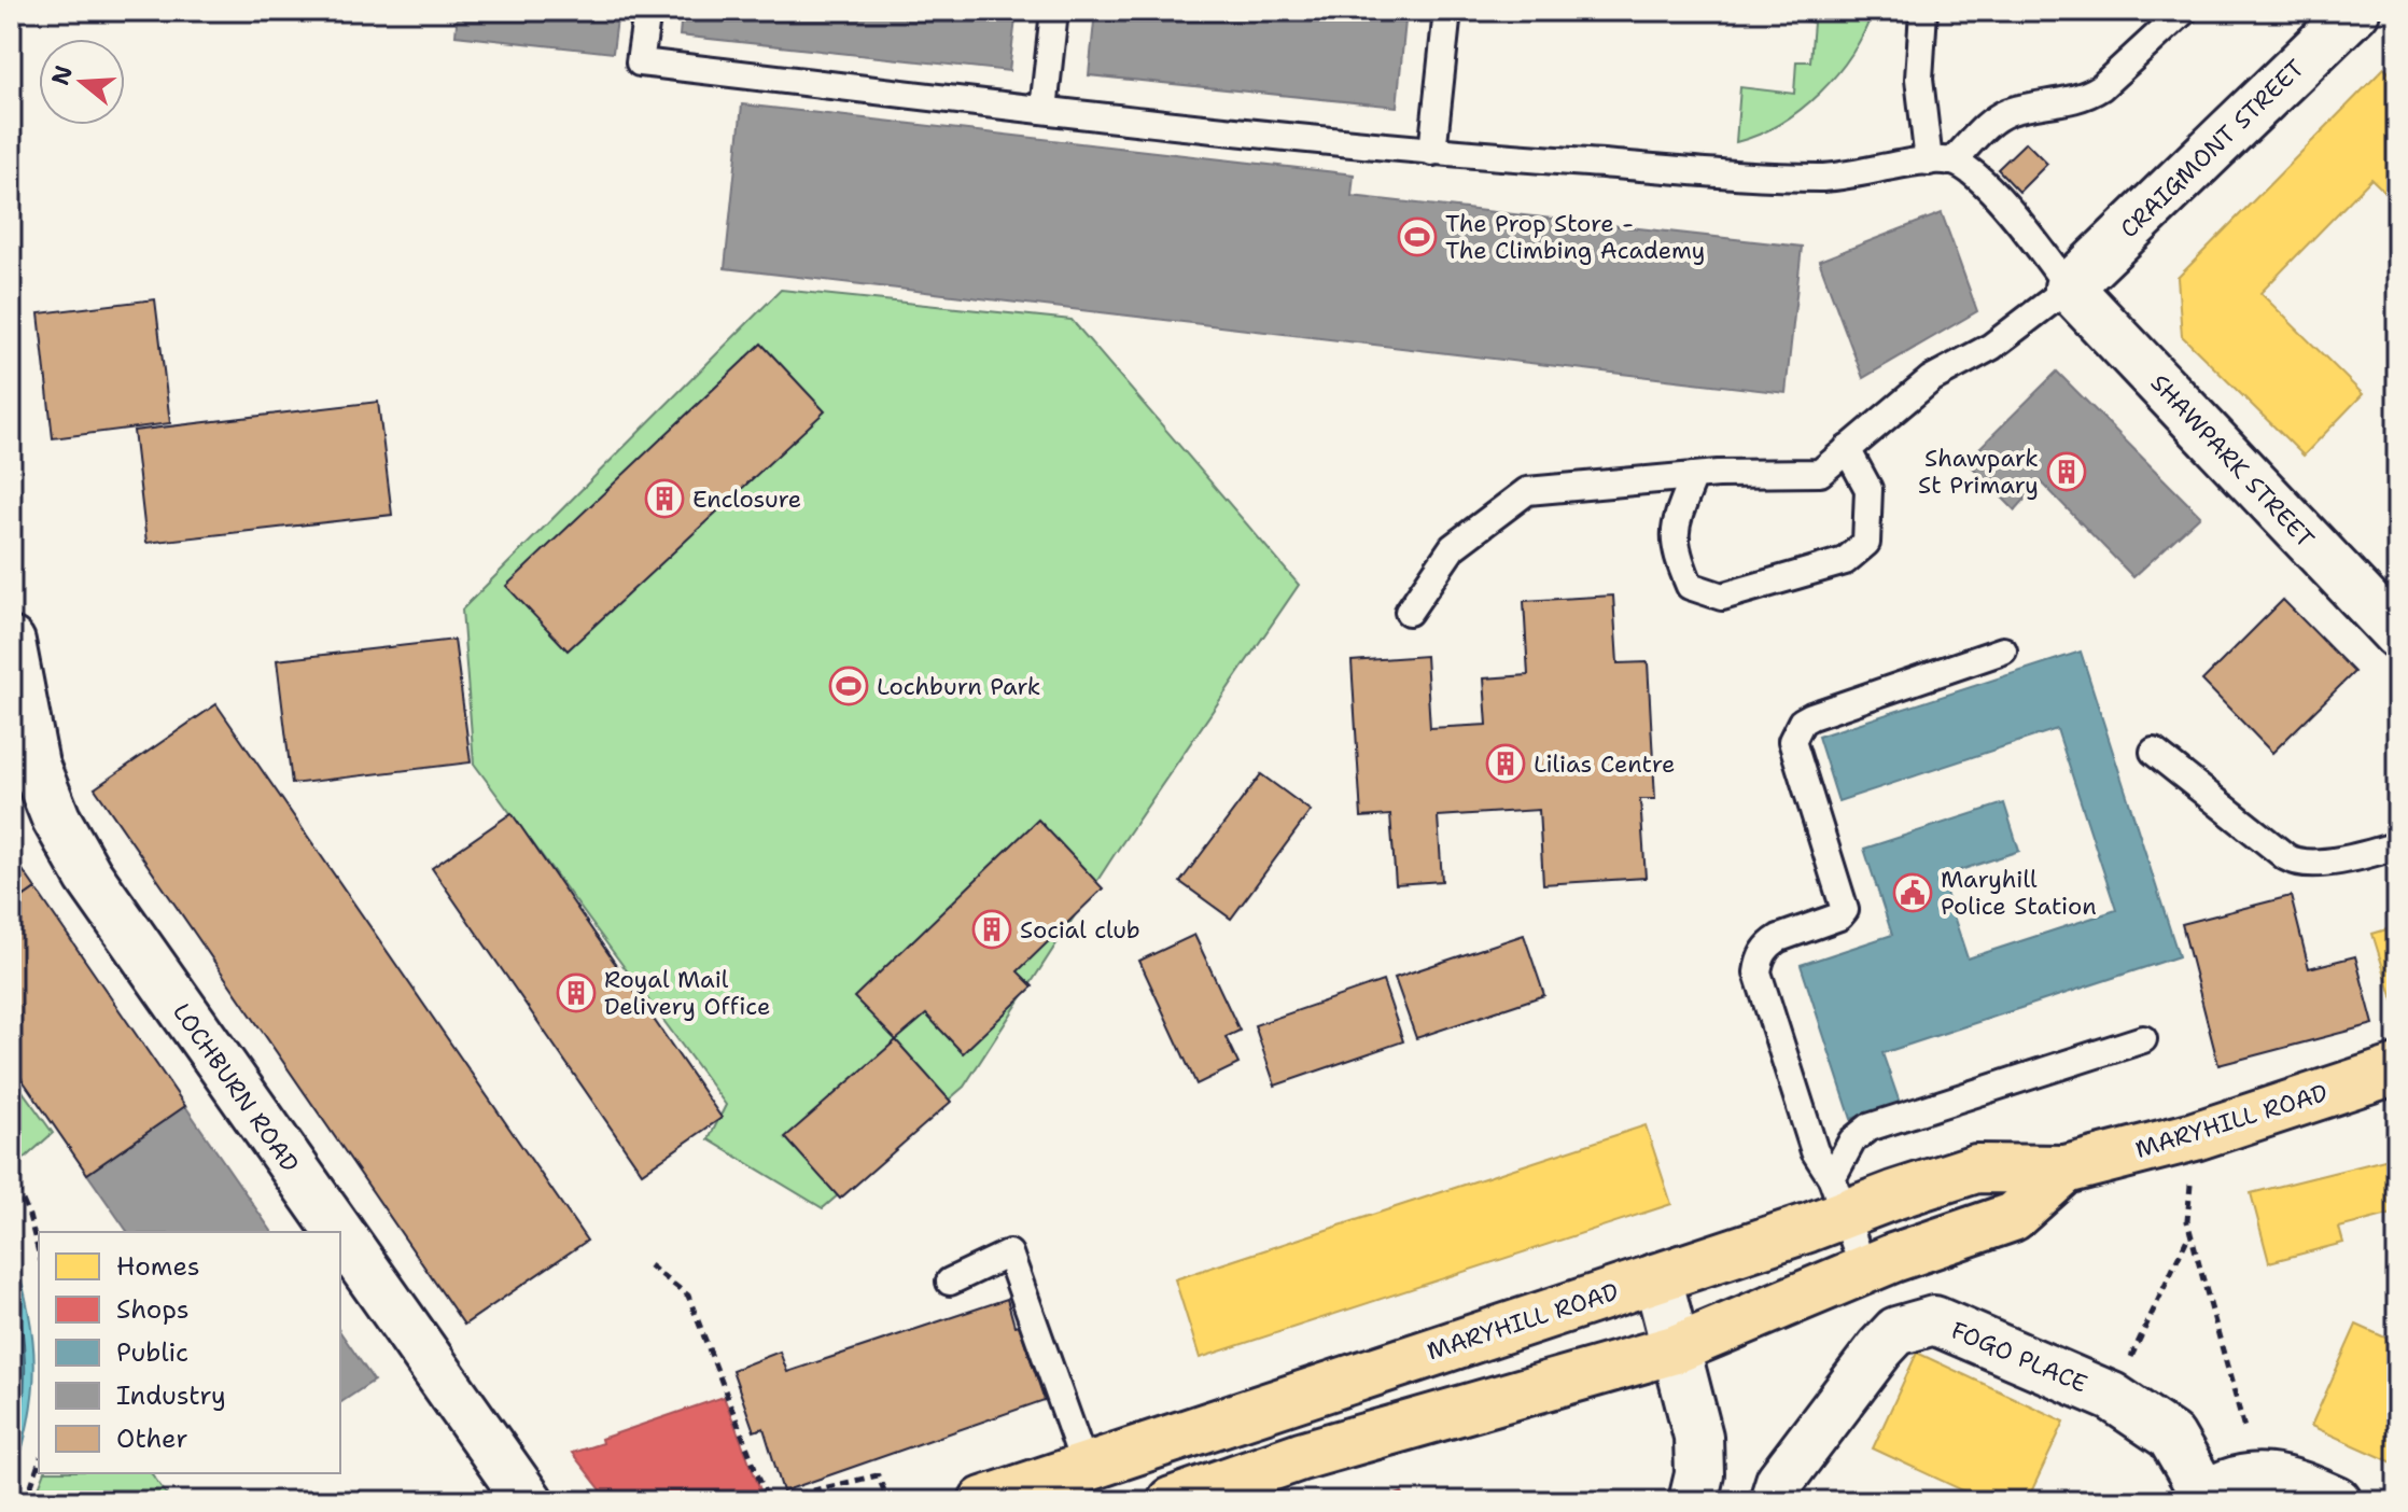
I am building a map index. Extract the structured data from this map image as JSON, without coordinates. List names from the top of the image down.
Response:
{
  "streets": {
    "main road": ["MARYHILL ROAD"],
    "street": [
      "CRAIGMONT STREET",
      "SHAWPARK STREET",
      "LOCHBURN ROAD",
      "FOGO PLACE"
    ]
  },
  "crossings": [
    ["CRAIGMONT STREET", "SHAWPARK STREET"]
  ],
  "places": {
    "sports": ["The Prop Store - The Climbing Academy", "Lochburn Park"],
    "building": [
      "Shawpark St Primary",
      "Enclosure",
      "Lilias Centre",
      "Social club",
      "Royal Mail Delivery Office"
    ],
    "public building": ["Maryhill Police Station"]
  },
  "legend": [
    "Homes",
    "Shops",
    "Public",
    "Industry",
    "Other"
  ],
  "north": "left"
}
